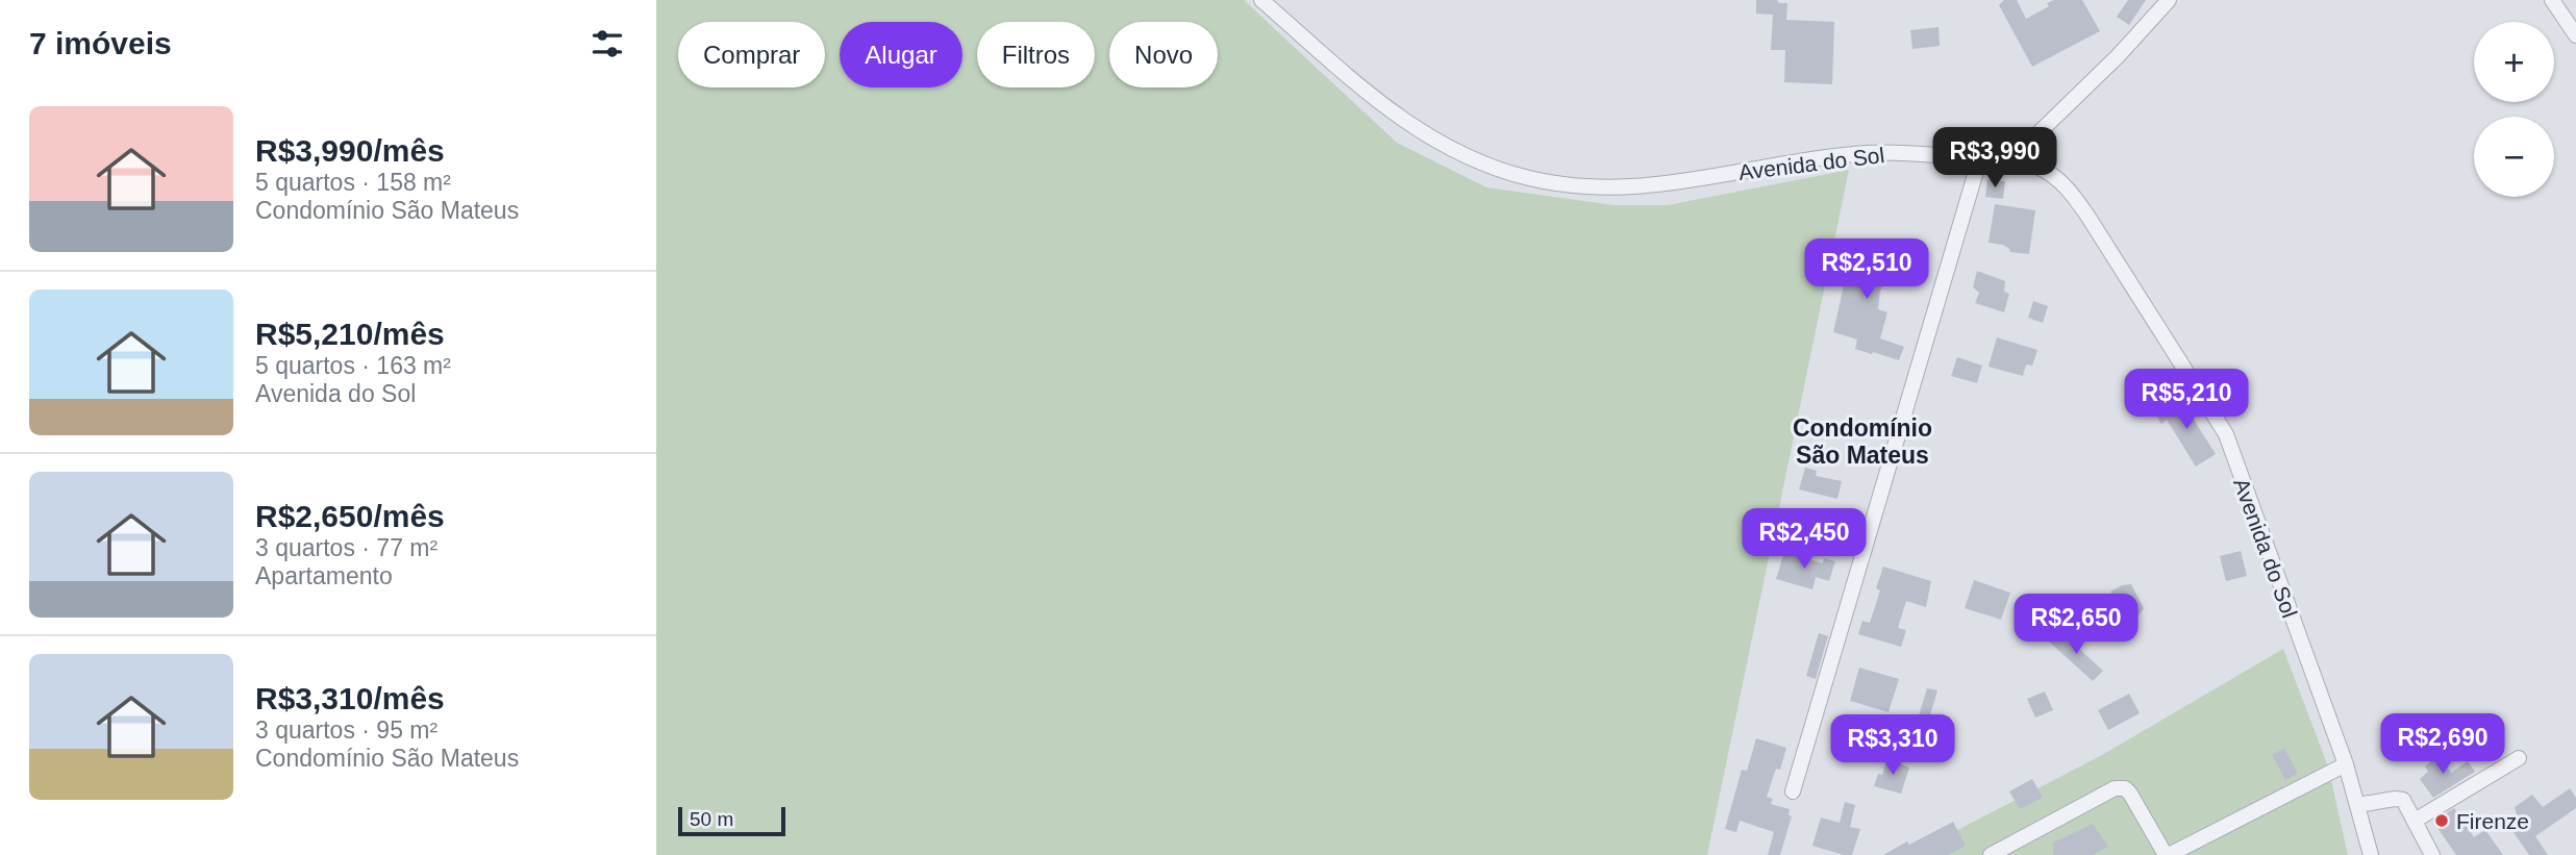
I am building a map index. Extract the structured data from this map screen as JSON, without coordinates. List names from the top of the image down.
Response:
{
  "streets": {
    "street": ["Avenida do Sol"]
  },
  "districts": ["Condomínio São Mateus"],
  "places": ["Firenze"],
  "scale_bar": "50 m",
  "page": {
    "heading": "7 imóveis",
    "map_buttons": ["+", "−"],
    "chip": [
      "Comprar",
      "Alugar",
      "Filtros",
      "Novo"
    ],
    "list": [
      {
        "name": "R$3,990/mês",
        "note": "5 quartos · 158 m² · Condomínio São Mateus"
      },
      {
        "name": "R$5,210/mês",
        "note": "5 quartos · 163 m² · Avenida do Sol"
      },
      {
        "name": "R$2,650/mês",
        "note": "3 quartos · 77 m² · Apartamento"
      },
      {
        "name": "R$3,310/mês",
        "note": "3 quartos · 95 m² · Condomínio São Mateus"
      }
    ],
    "price": [
      "R$3,990",
      "R$2,510",
      "R$5,210",
      "R$2,450",
      "R$2,650",
      "R$2,690",
      "R$3,310"
    ],
    "scale": "50 m"
  }
}
